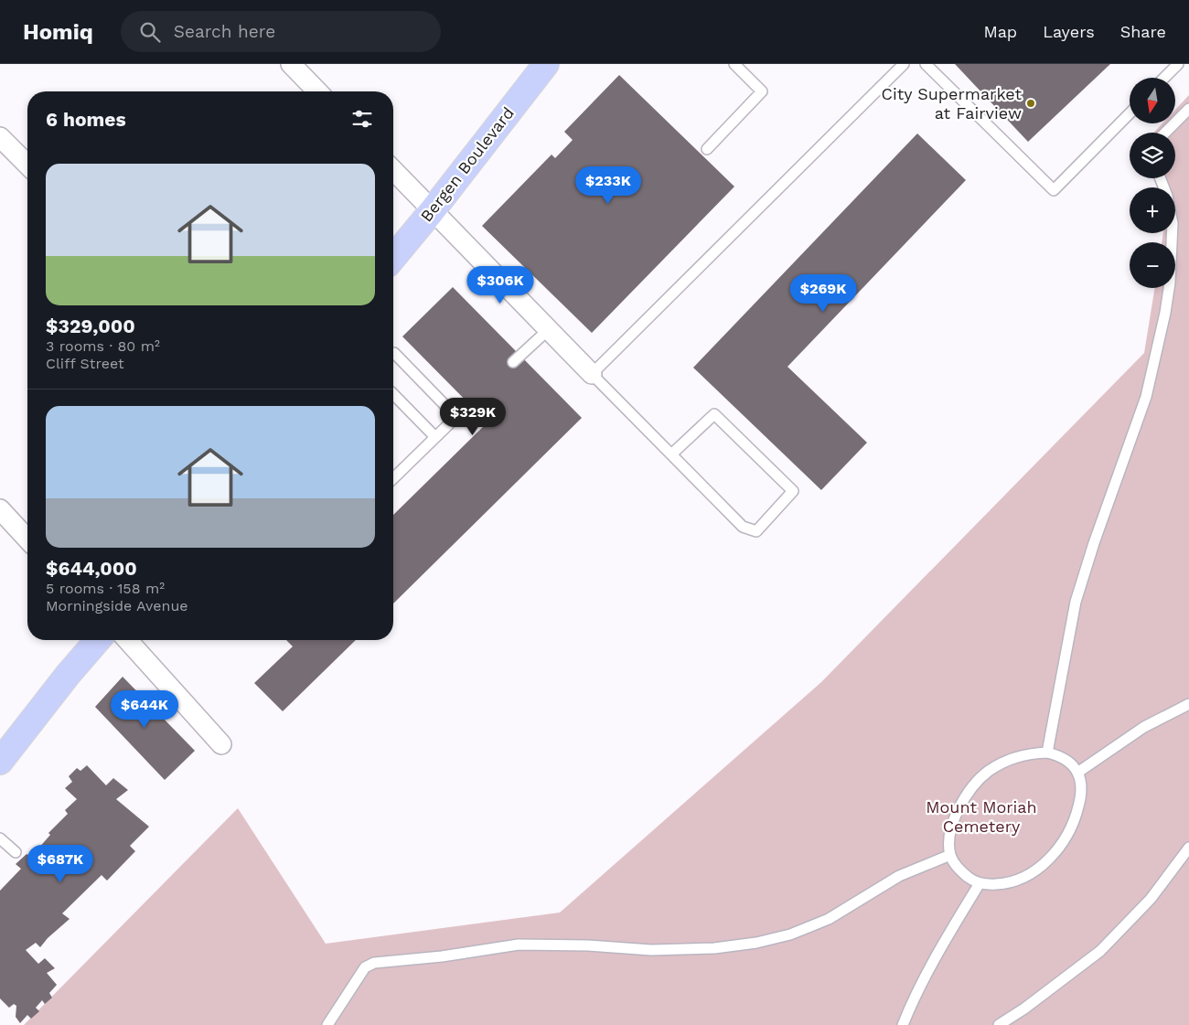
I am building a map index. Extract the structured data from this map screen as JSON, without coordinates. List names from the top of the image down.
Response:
{
  "streets": {
    "main road": ["Bergen Boulevard"]
  },
  "parks": ["Mount Moriah Cemetery"],
  "places": ["City Supermarket at Fairview"],
  "north": "bottom",
  "page": {
    "header": "Homiq",
    "search": "Search here",
    "nav": ["Map", "Layers", "Share"],
    "map_buttons": ["+", "−"],
    "heading": "6 homes",
    "list": [
      {
        "name": "$329,000",
        "note": "3 rooms · 80 m² · Cliff Street"
      },
      {
        "name": "$644,000",
        "note": "5 rooms · 158 m² · Morningside Avenue"
      }
    ],
    "price": [
      "$233K",
      "$306K",
      "$269K",
      "$329K",
      "$644K",
      "$687K"
    ]
  }
}
